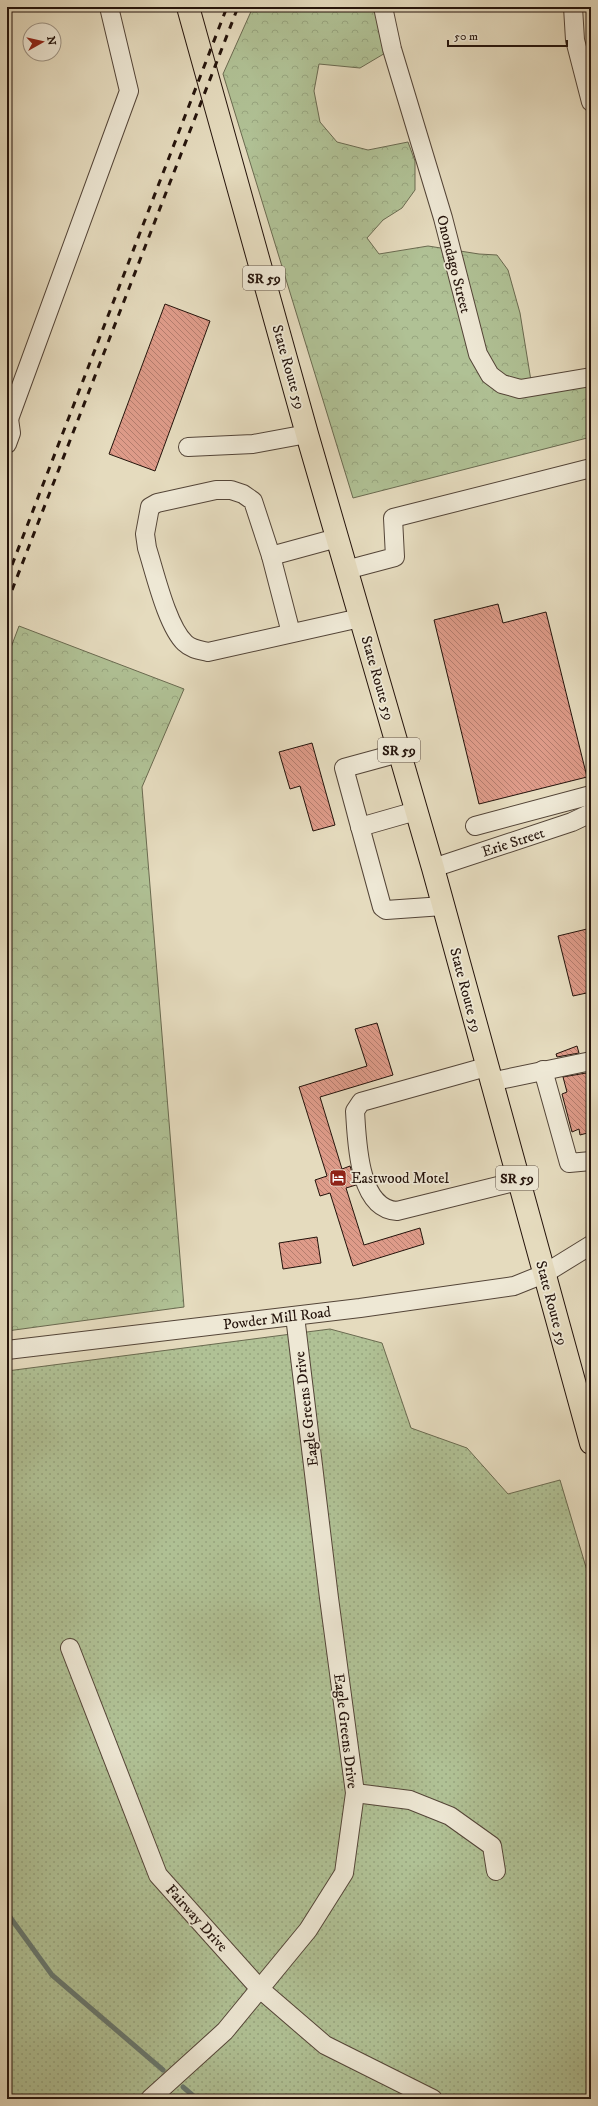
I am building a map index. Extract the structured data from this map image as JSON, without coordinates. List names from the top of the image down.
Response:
{
  "streets": {
    "main road": ["SR 59", "State Route 59"],
    "street": [
      "Onondago Street",
      "Erie Street",
      "Powder Mill Road",
      "Eagle Greens Drive",
      "Fairway Drive"
    ]
  },
  "crossings": [
    ["State Route 59", "Erie Street"],
    ["State Route 59", "Powder Mill Road"],
    ["Powder Mill Road", "Eagle Greens Drive"],
    ["Eagle Greens Drive", "Fairway Drive"]
  ],
  "places": {
    "hotel": ["Eastwood Motel"]
  },
  "scale_bar": "50 m",
  "north": "right"
}
